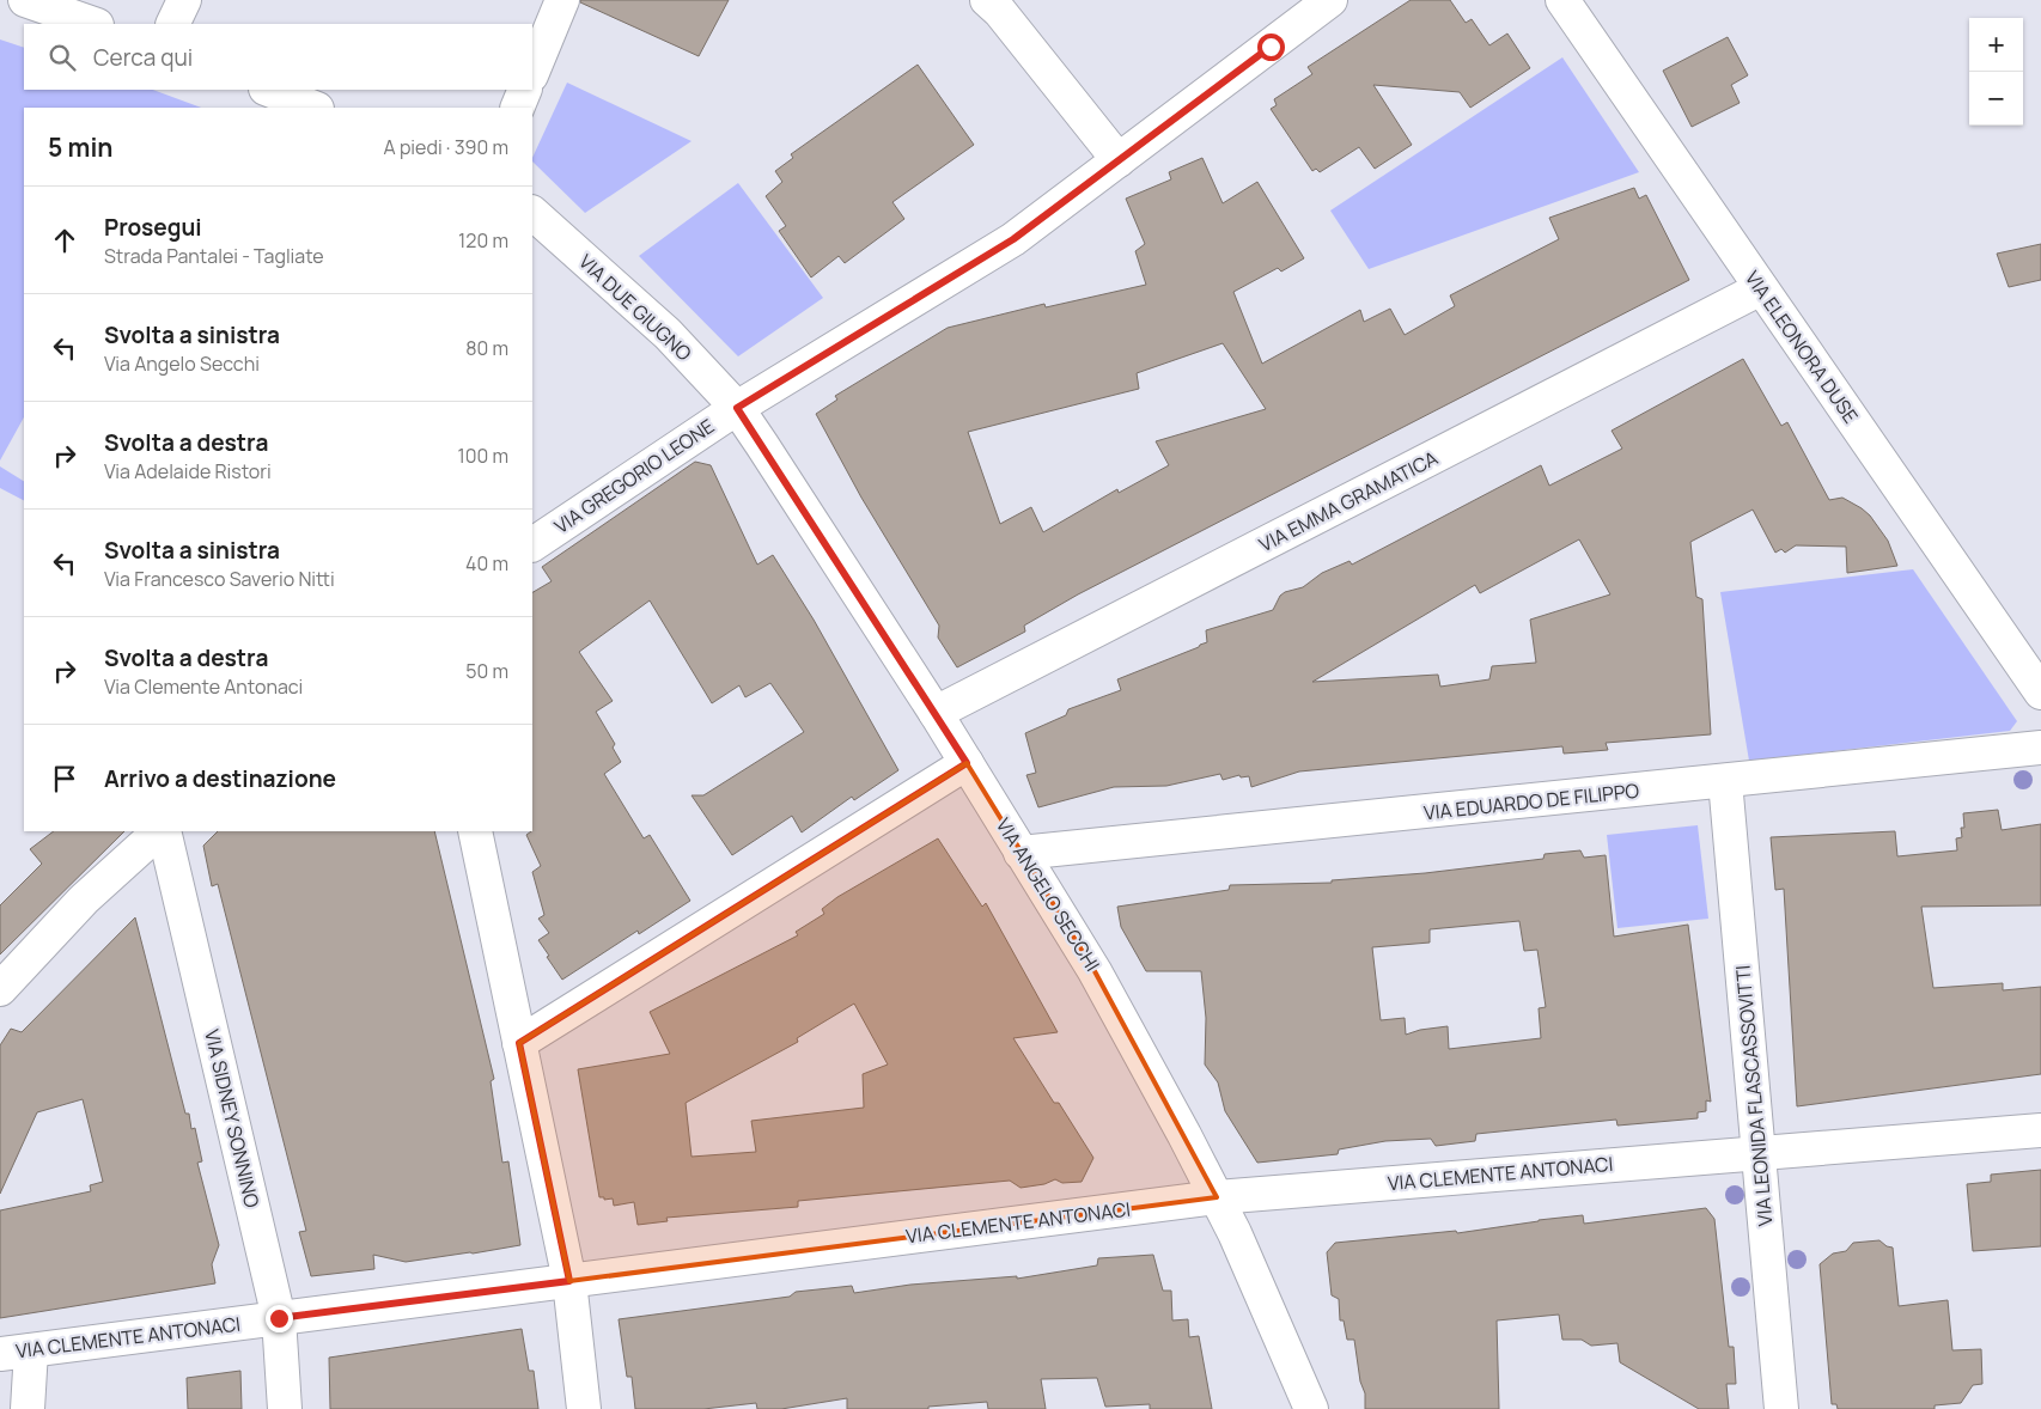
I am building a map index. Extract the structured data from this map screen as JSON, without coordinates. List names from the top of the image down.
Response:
{
  "streets": {
    "street": [
      "VIA DUE GIUGNO",
      "VIA ELEONORA DUSE",
      "VIA GREGORIO LEONE",
      "VIA EMMA GRAMATICA",
      "VIA EDUARDO DE FILIPPO",
      "VIA ANGELO SECCHI",
      "VIA LEONIDA FLASCASSOVITTI",
      "VIA SIDNEY SONNINO",
      "VIA CLEMENTE ANTONACI"
    ]
  },
  "crossings": [
    ["VIA DUE GIUGNO", "VIA GREGORIO LEONE"],
    ["VIA DUE GIUGNO", "VIA ANGELO SECCHI"],
    ["VIA ELEONORA DUSE", "VIA EMMA GRAMATICA"],
    ["VIA GREGORIO LEONE", "VIA ANGELO SECCHI"],
    ["VIA EMMA GRAMATICA", "VIA ANGELO SECCHI"],
    ["VIA EDUARDO DE FILIPPO", "VIA ANGELO SECCHI"],
    ["VIA EDUARDO DE FILIPPO", "VIA LEONIDA FLASCASSOVITTI"],
    ["VIA ANGELO SECCHI", "VIA CLEMENTE ANTONACI"],
    ["VIA LEONIDA FLASCASSOVITTI", "VIA CLEMENTE ANTONACI"],
    ["VIA SIDNEY SONNINO", "VIA CLEMENTE ANTONACI"]
  ],
  "page": {
    "map_buttons": ["+", "−"],
    "search": "Cerca qui",
    "heading": ["5 min", "A piedi · 390 m"],
    "list": [
      ["Prosegui", "Strada Pantalei - Tagliate", "120 m"],
      ["Svolta a sinistra", "Via Angelo Secchi", "80 m"],
      ["Svolta a destra", "Via Adelaide Ristori", "100 m"],
      ["Svolta a sinistra", "Via Francesco Saverio Nitti", "40 m"],
      ["Svolta a destra", "Via Clemente Antonaci", "50 m"],
      "Arrivo a destinazione"
    ]
  }
}
